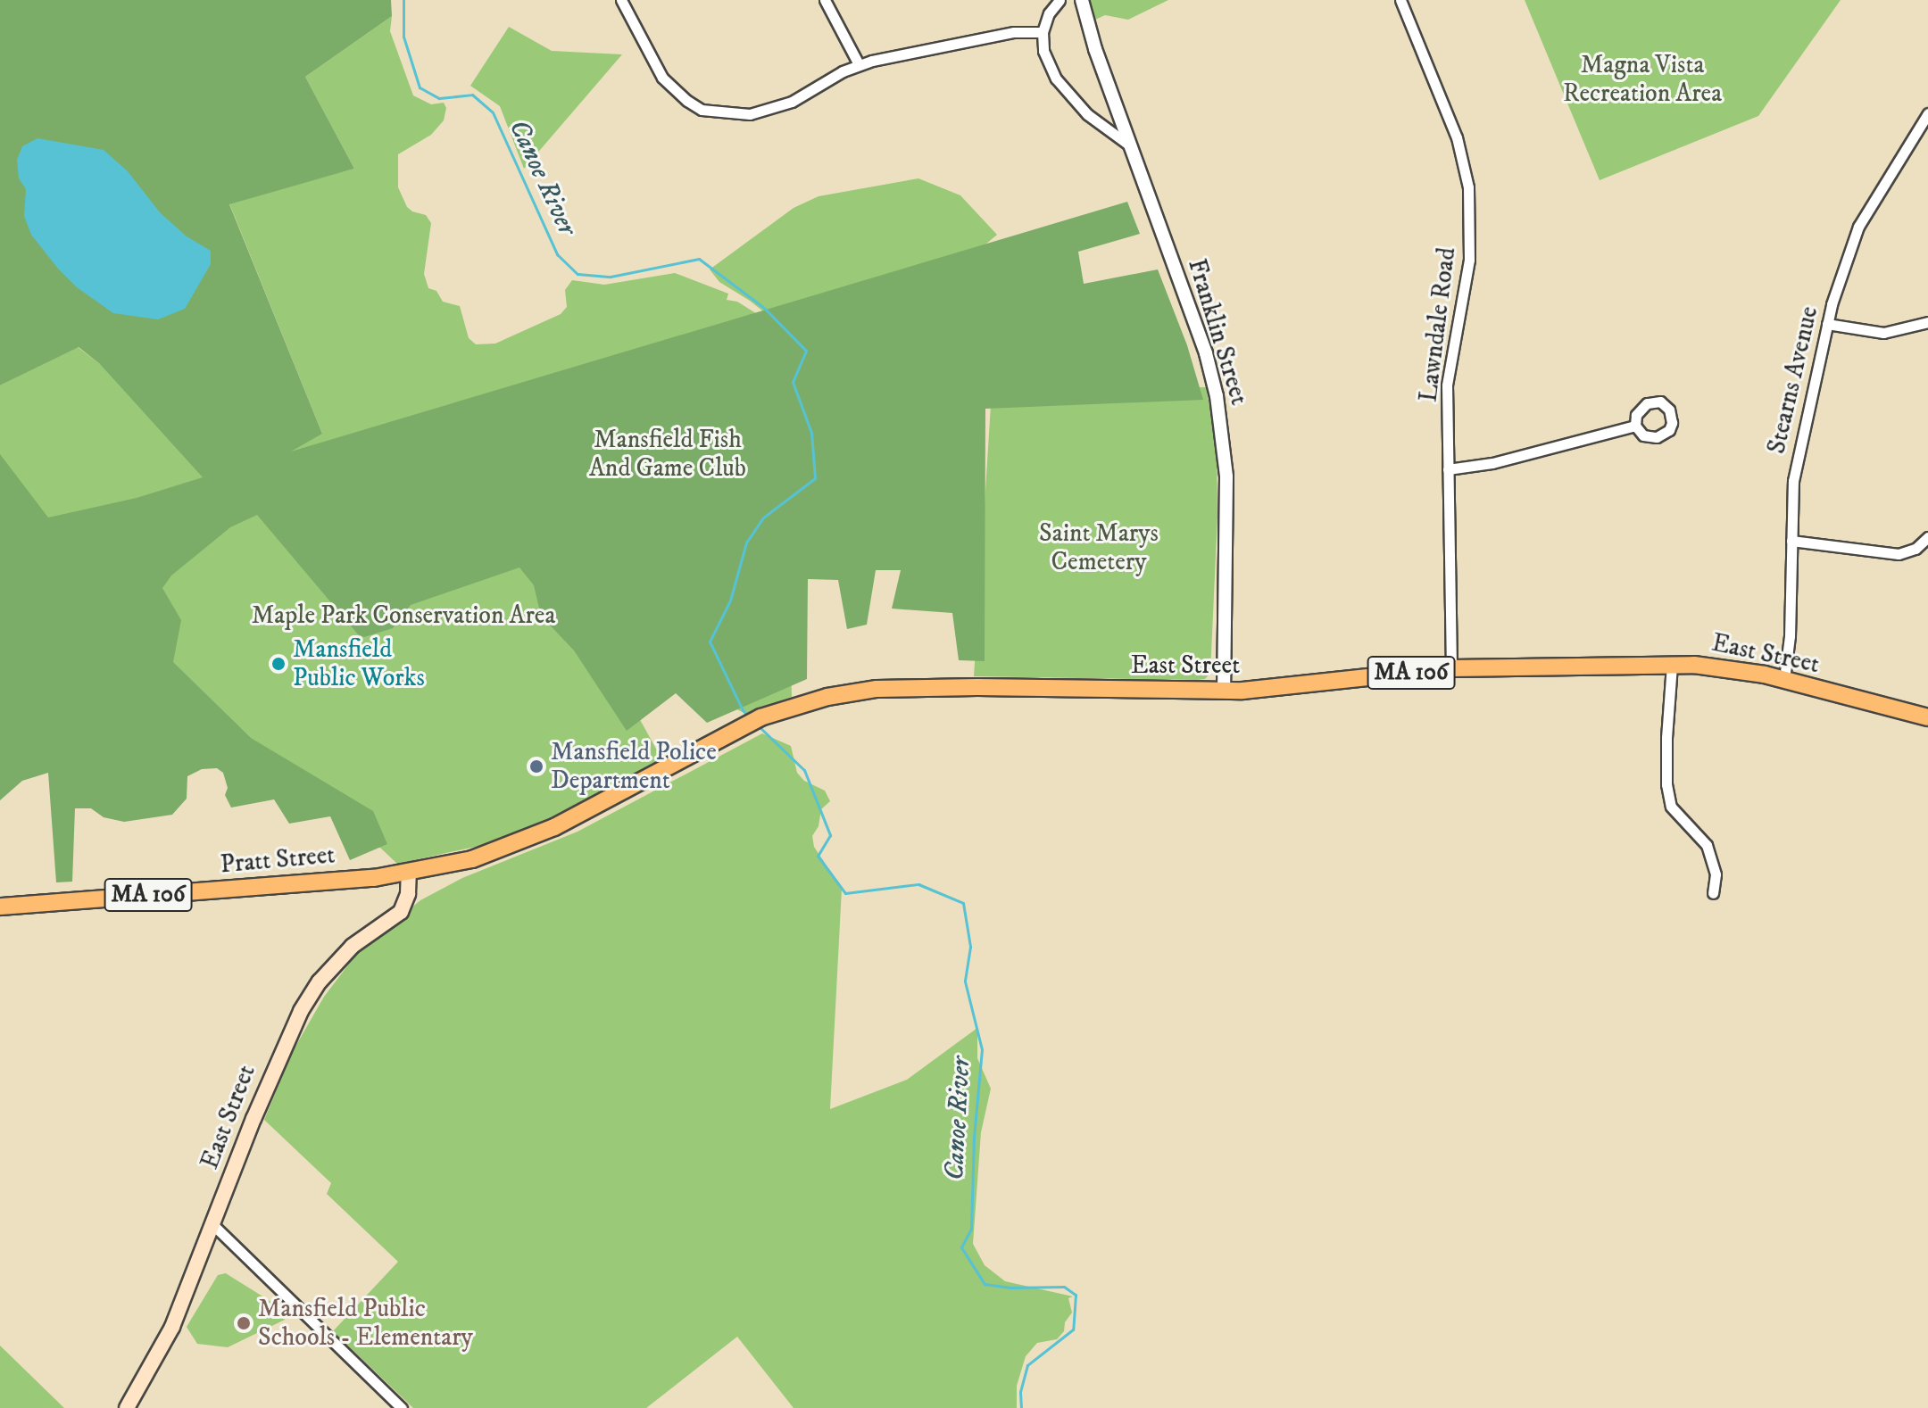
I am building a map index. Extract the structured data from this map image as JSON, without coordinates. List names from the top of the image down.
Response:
{
  "streets": {
    "main road": ["East Street", "MA 106", "Pratt Street"],
    "street": ["Lawndale Road", "Franklin Street", "Stearns Avenue"]
  },
  "crossings": [
    ["Lawndale Road", "East Street"],
    ["Franklin Street", "East Street"],
    ["Stearns Avenue", "East Street"],
    ["East Street", "Pratt Street"]
  ],
  "water": ["Canoe River"],
  "parks": [
    "Magna Vista Recreation Area",
    "Mansfield Fish And Game Club",
    "Saint Marys Cemetery",
    "Maple Park Conservation Area"
  ],
  "places": ["Mansfield Public Works", "Mansfield Police Department", "Mansfield Public Schools - Elementary"]
}
